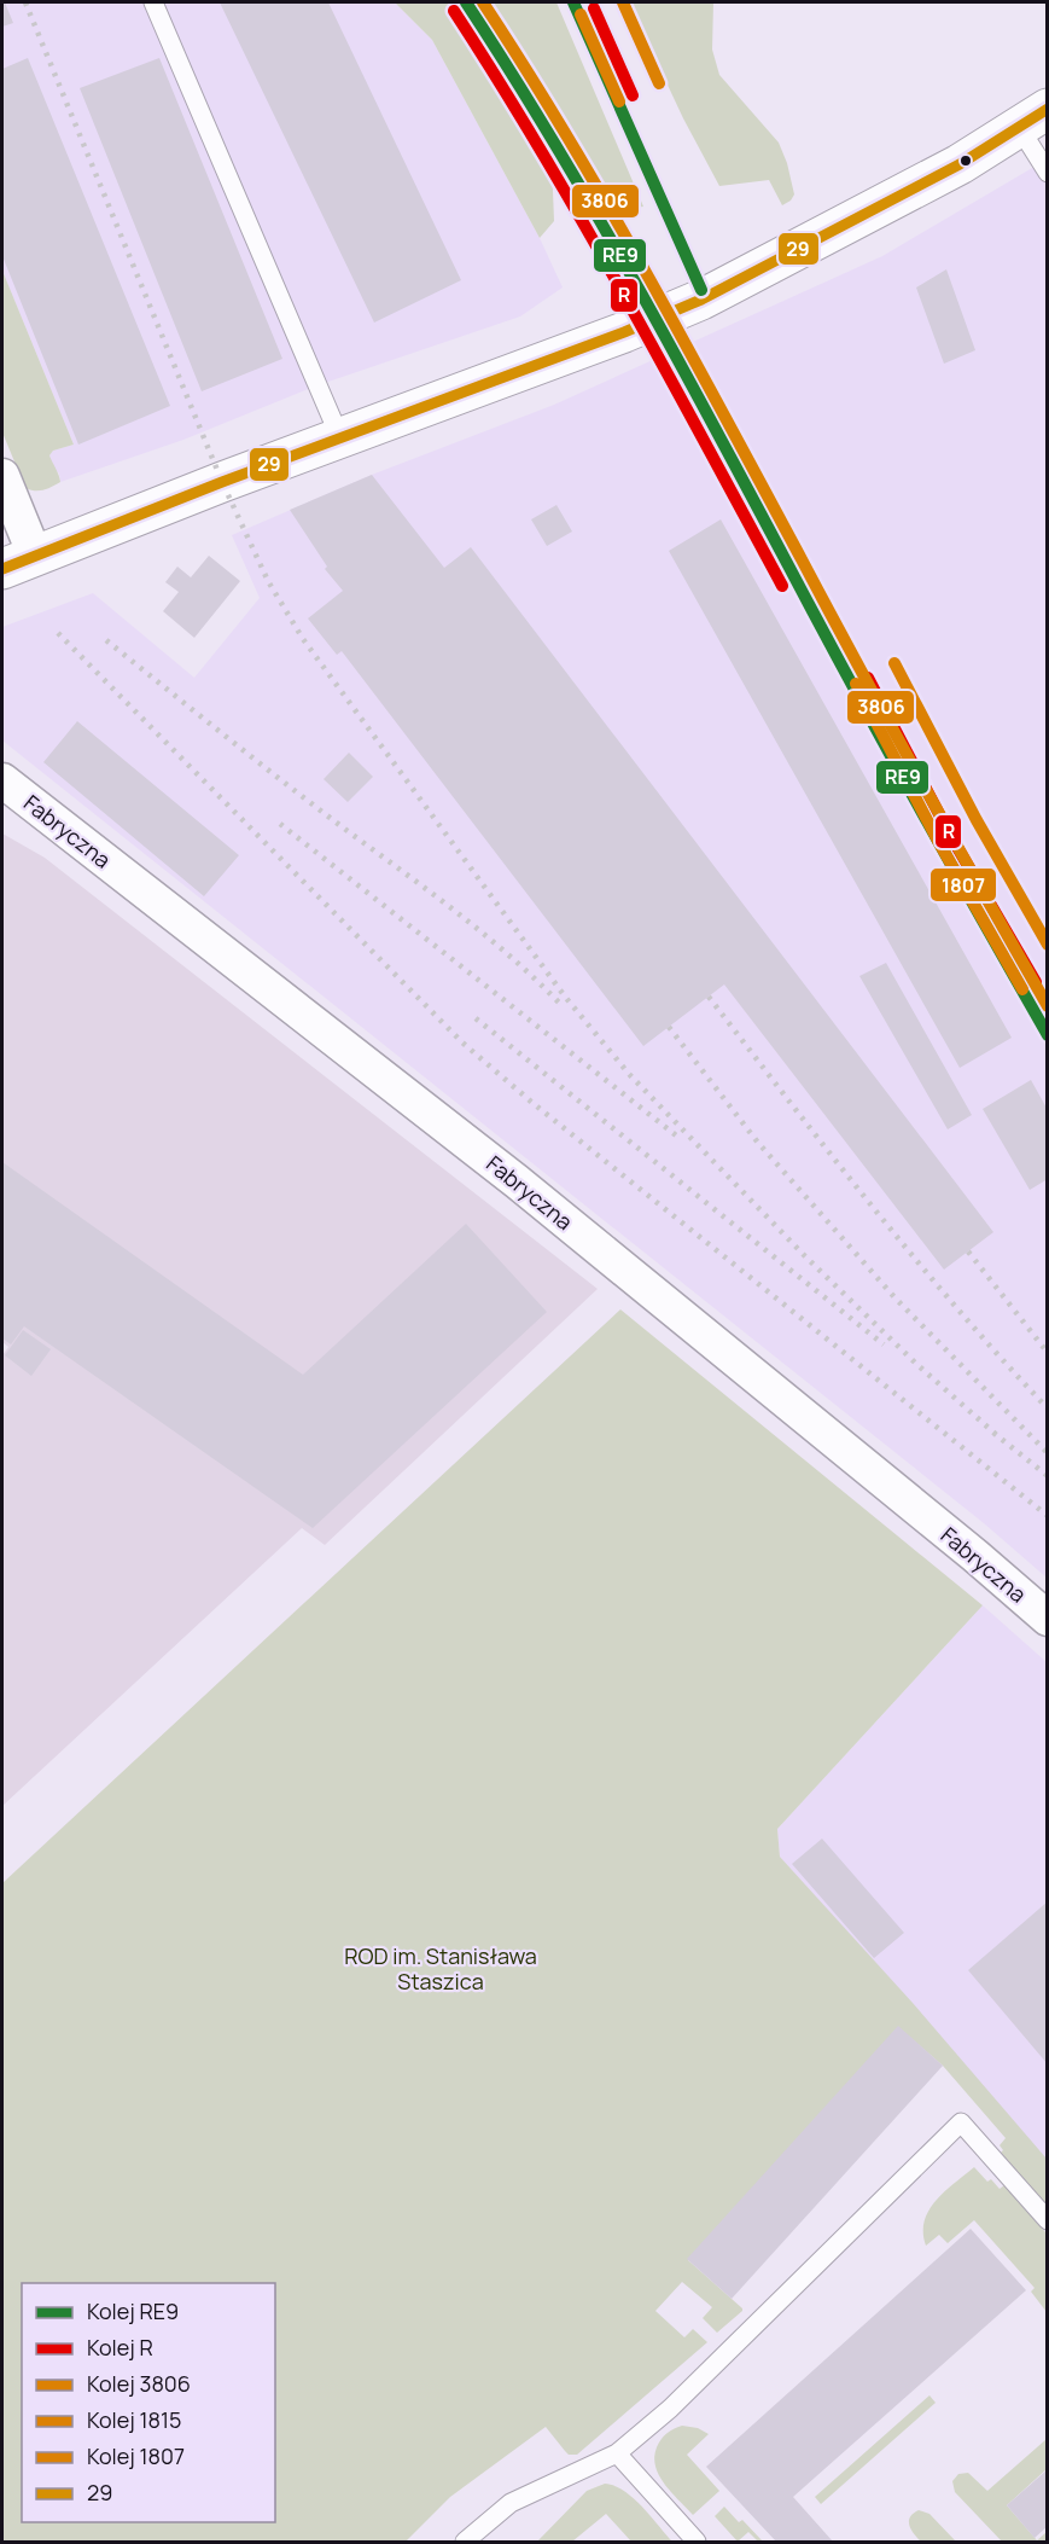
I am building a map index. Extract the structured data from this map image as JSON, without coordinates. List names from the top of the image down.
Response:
{
  "streets": {
    "street": ["Fabryczna"]
  },
  "parks": ["ROD im. Stanisława Staszica"],
  "lines": [
    "rail line RE9",
    "rail line 3806",
    "rail line 1815",
    "rail line R",
    "rail line 1807",
    "transit line 29"
  ],
  "legend": [
    "Kolej RE9",
    "Kolej R",
    "Kolej 3806",
    "Kolej 1815",
    "Kolej 1807",
    "29"
  ]
}
